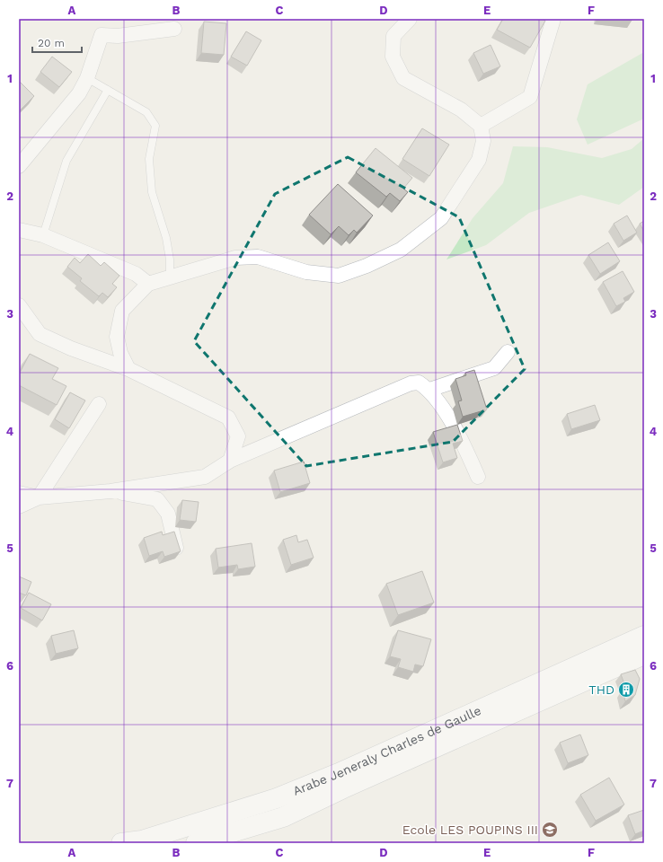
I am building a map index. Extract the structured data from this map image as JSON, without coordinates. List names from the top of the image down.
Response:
{
  "streets": {
    "street": ["Arabe Jeneraly Charles de Gaulle"]
  },
  "places": {
    "building": ["THD"],
    "school or university": ["Ecole LES POUPINS III"]
  },
  "scale_bar": "20 m",
  "grid": {
    "columns": [
      "A",
      "B",
      "C",
      "D",
      "E",
      "F"
    ],
    "rows": [
      "1",
      "2",
      "3",
      "4",
      "5",
      "6",
      "7"
    ]
  }
}
